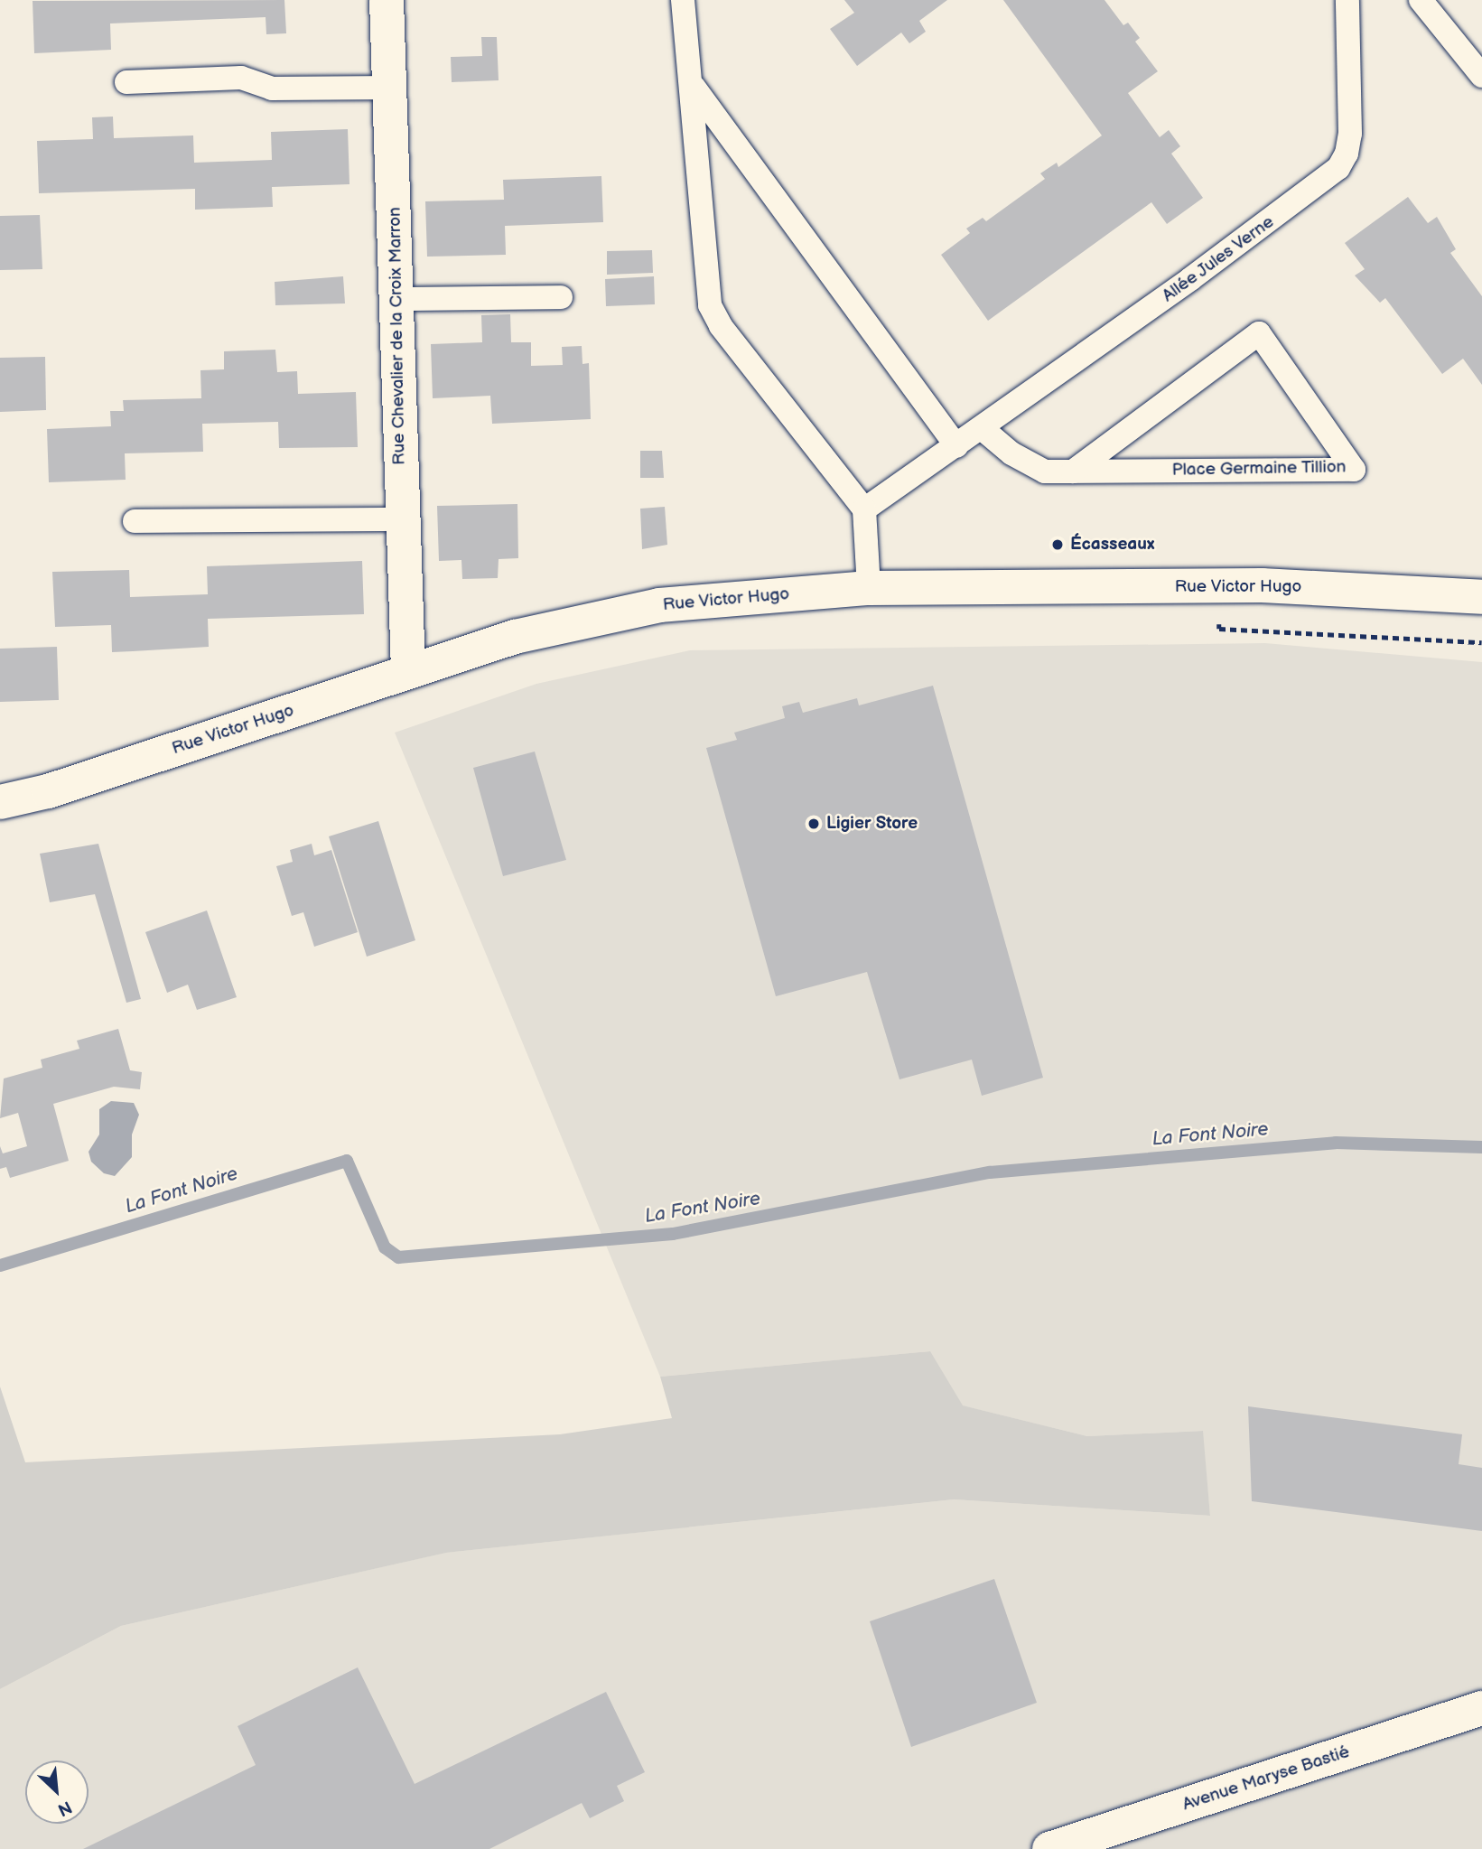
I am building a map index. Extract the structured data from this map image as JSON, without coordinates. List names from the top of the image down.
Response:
{
  "streets": {
    "street": ["Rue Chevalier de la Croix Marron", "Rue Victor Hugo", "Avenue Maryse Bastié"],
    "lane": ["Allée Jules Verne", "Place Germaine Tillion"]
  },
  "crossings": [
    ["Allée Jules Verne", "Place Germaine Tillion"],
    ["Rue Chevalier de la Croix Marron", "Rue Victor Hugo"]
  ],
  "water": ["La Font Noire"],
  "places": ["Écasseaux", "Ligier Store"],
  "north": "bottom right"
}
